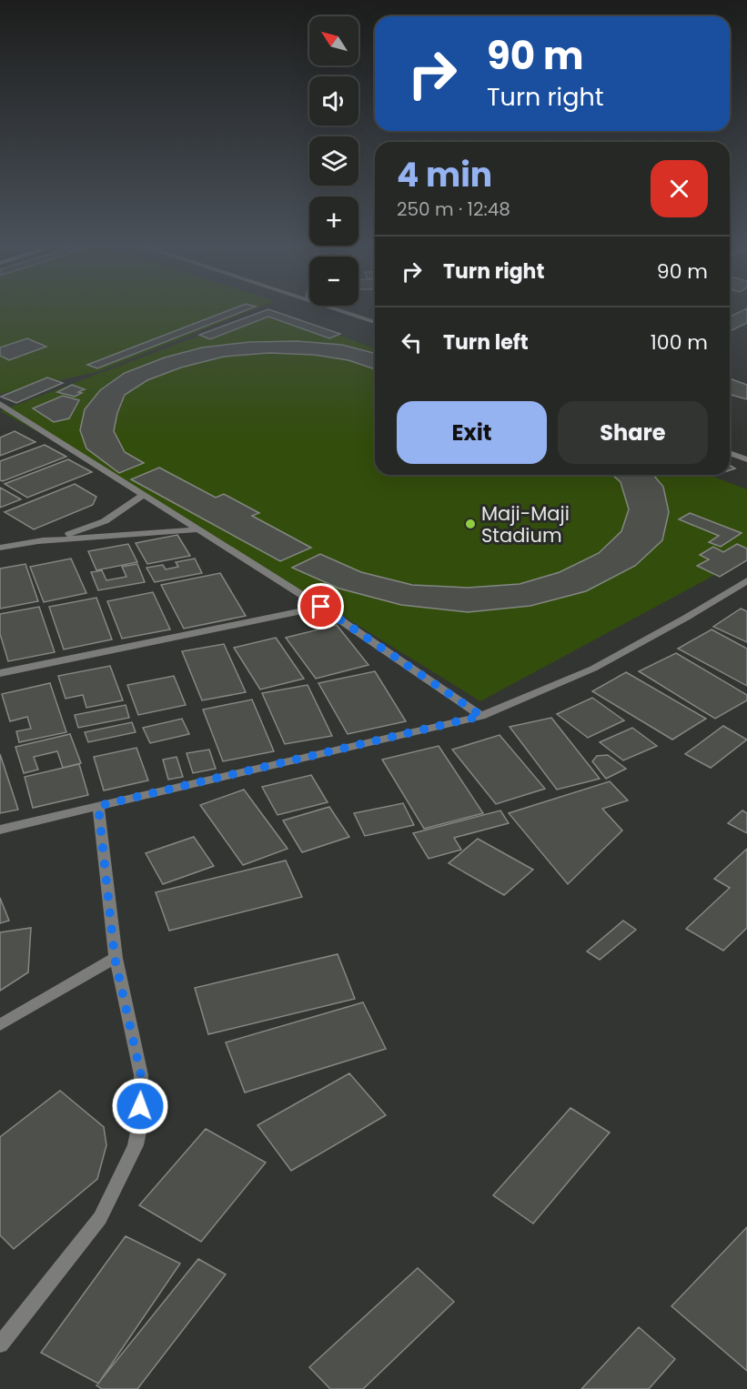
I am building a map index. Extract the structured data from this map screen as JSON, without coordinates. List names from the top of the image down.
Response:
{
  "places": ["Maji-Maji Stadium"],
  "north": "top left",
  "page": {
    "map_buttons": ["+", "−"],
    "turn": ["90 m", "Turn right"],
    "heading": ["4 min", "250 m · 12:48"],
    "list": [
      {
        "name": "Turn right",
        "value": "90 m"
      },
      {
        "name": "Turn left",
        "value": "100 m"
      }
    ],
    "buttons": ["Exit", "Share"]
  }
}
